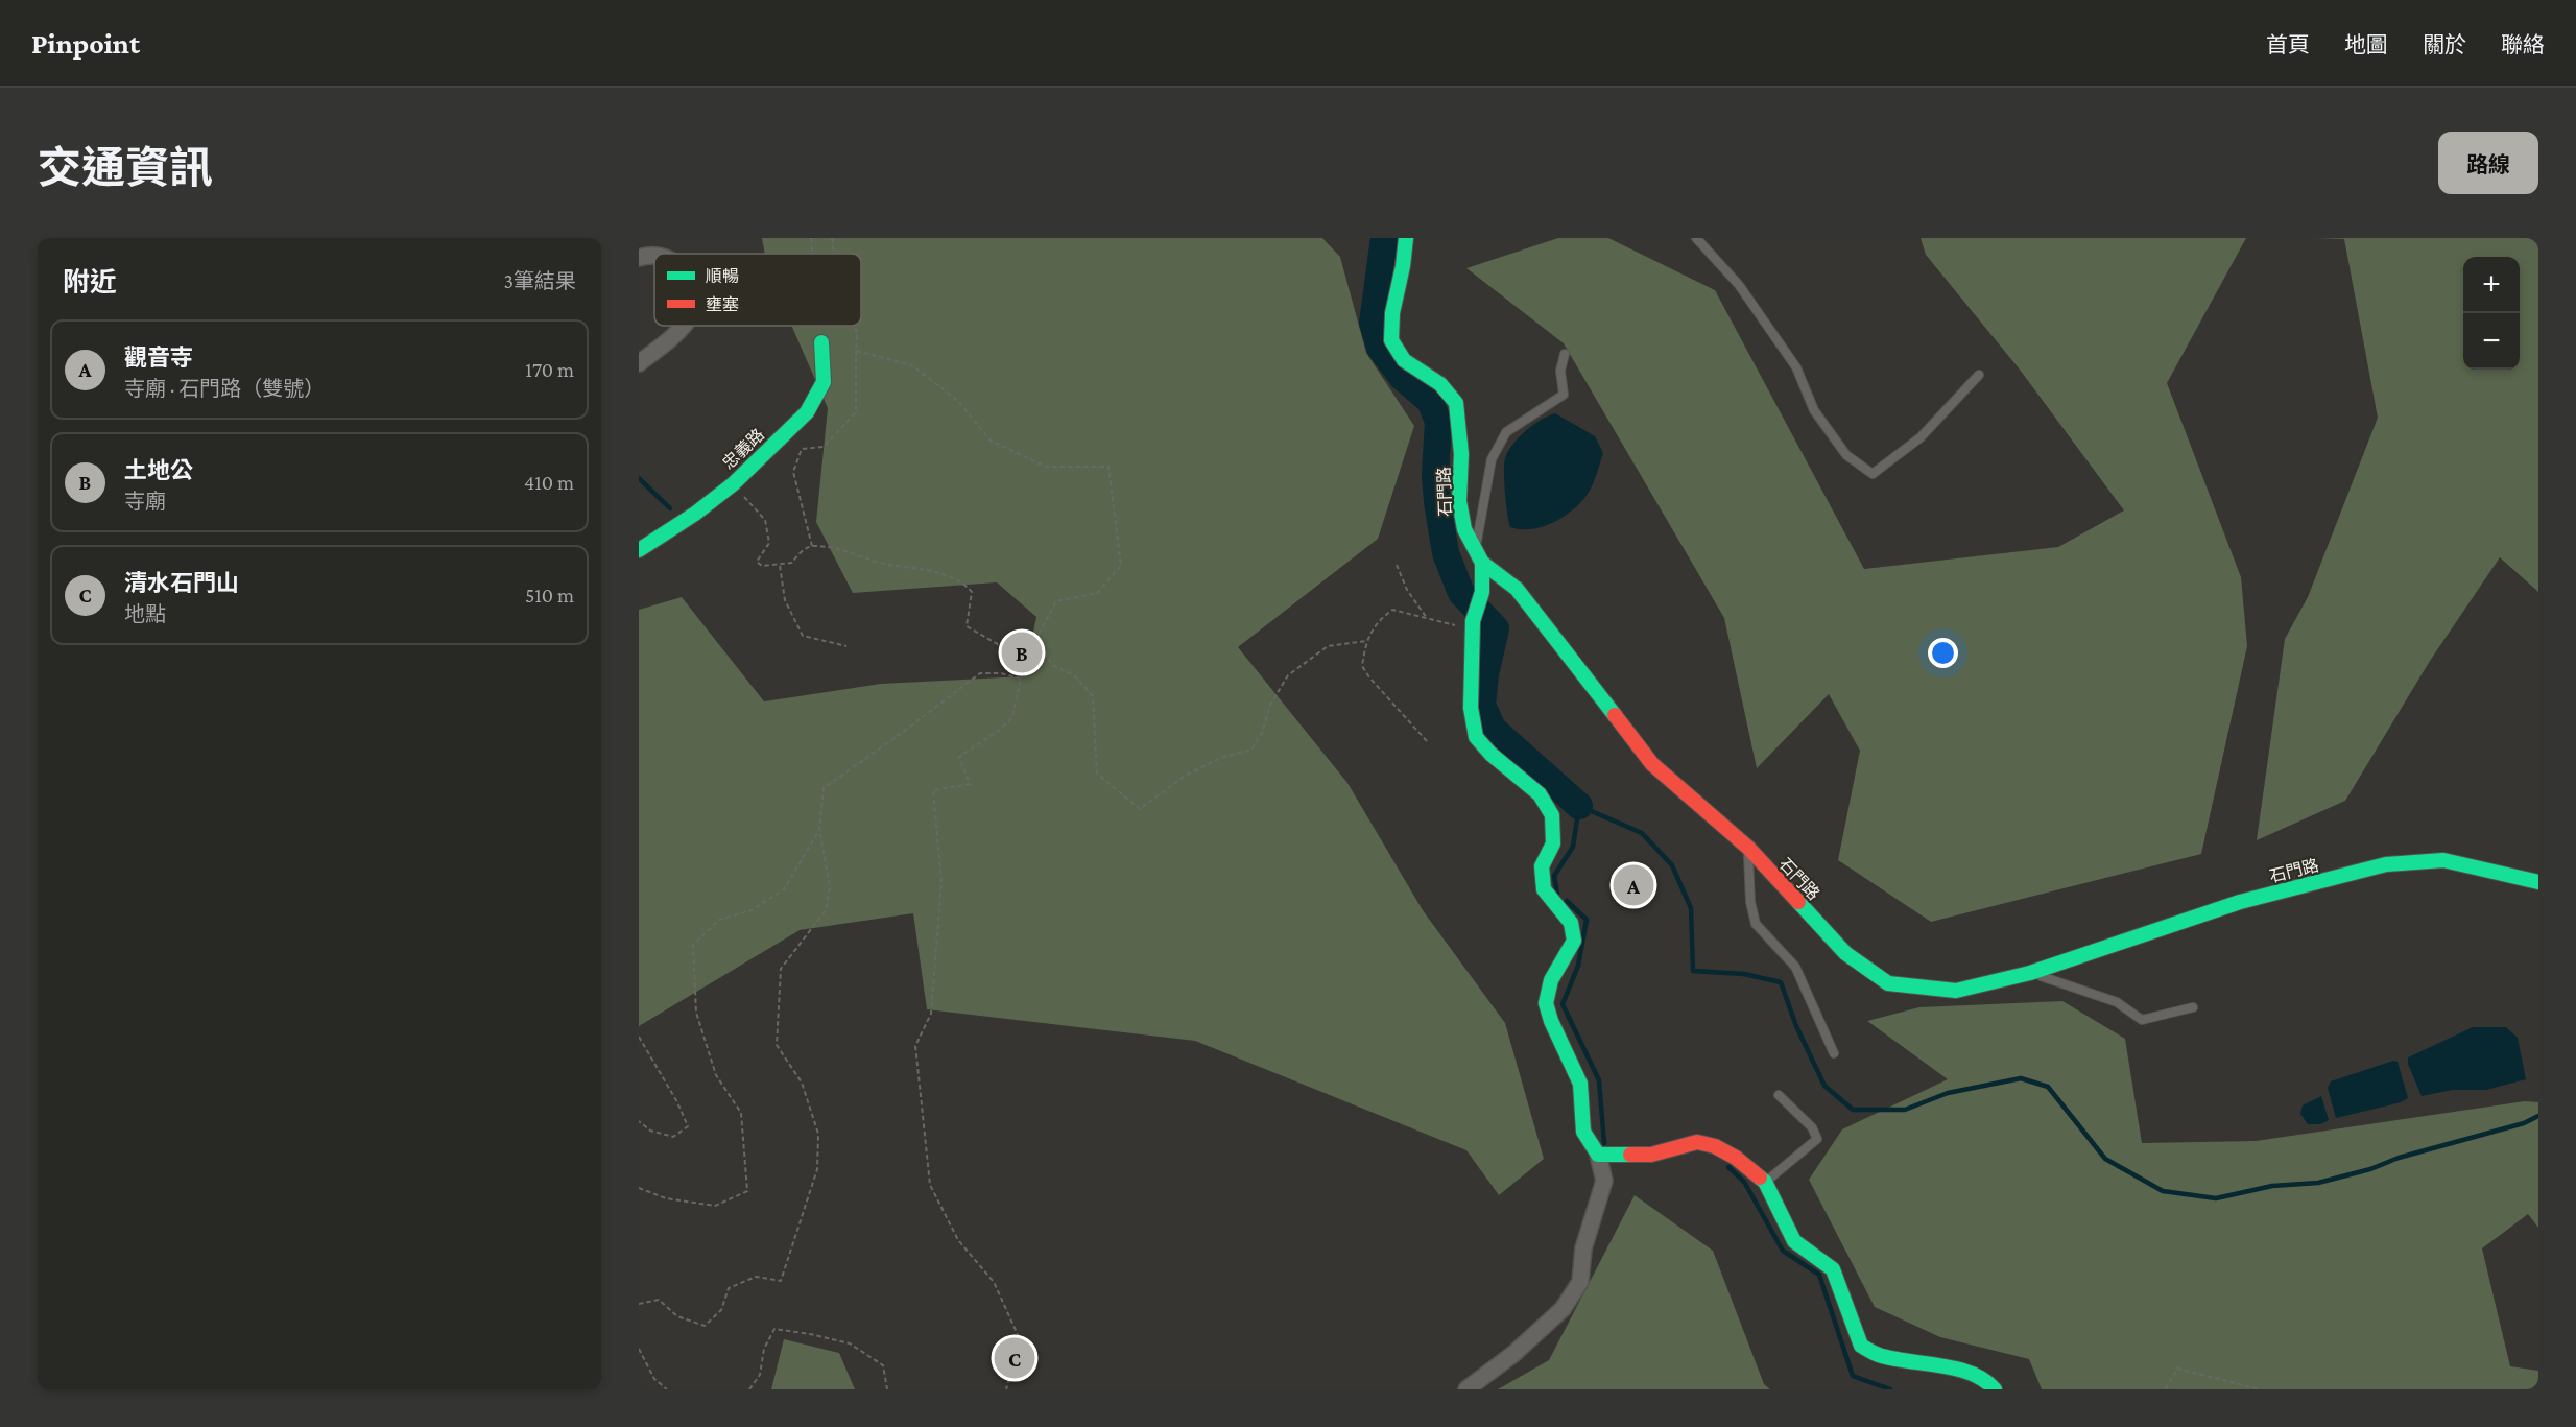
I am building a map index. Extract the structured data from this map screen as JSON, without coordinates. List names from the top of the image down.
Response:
{
  "streets": {
    "street": ["忠義路", "石門路"]
  },
  "legend": ["順暢", "壅塞"],
  "page": {
    "header": "Pinpoint",
    "nav": [
      "首頁",
      "地圖",
      "關於",
      "聯絡"
    ],
    "title": "交通資訊",
    "buttons": "路線",
    "heading": ["附近", "3筆結果"],
    "map_buttons": ["+", "−"],
    "list": [
      {
        "mark": "A",
        "name": "觀音寺",
        "note": "寺廟 · 石門路（雙號）",
        "value": "170 m"
      },
      {
        "mark": "B",
        "name": "土地公",
        "note": "寺廟",
        "value": "410 m"
      },
      {
        "mark": "C",
        "name": "清水石門山",
        "note": "地點",
        "value": "510 m"
      }
    ],
    "pins": ["B", "A", "C"]
  }
}
